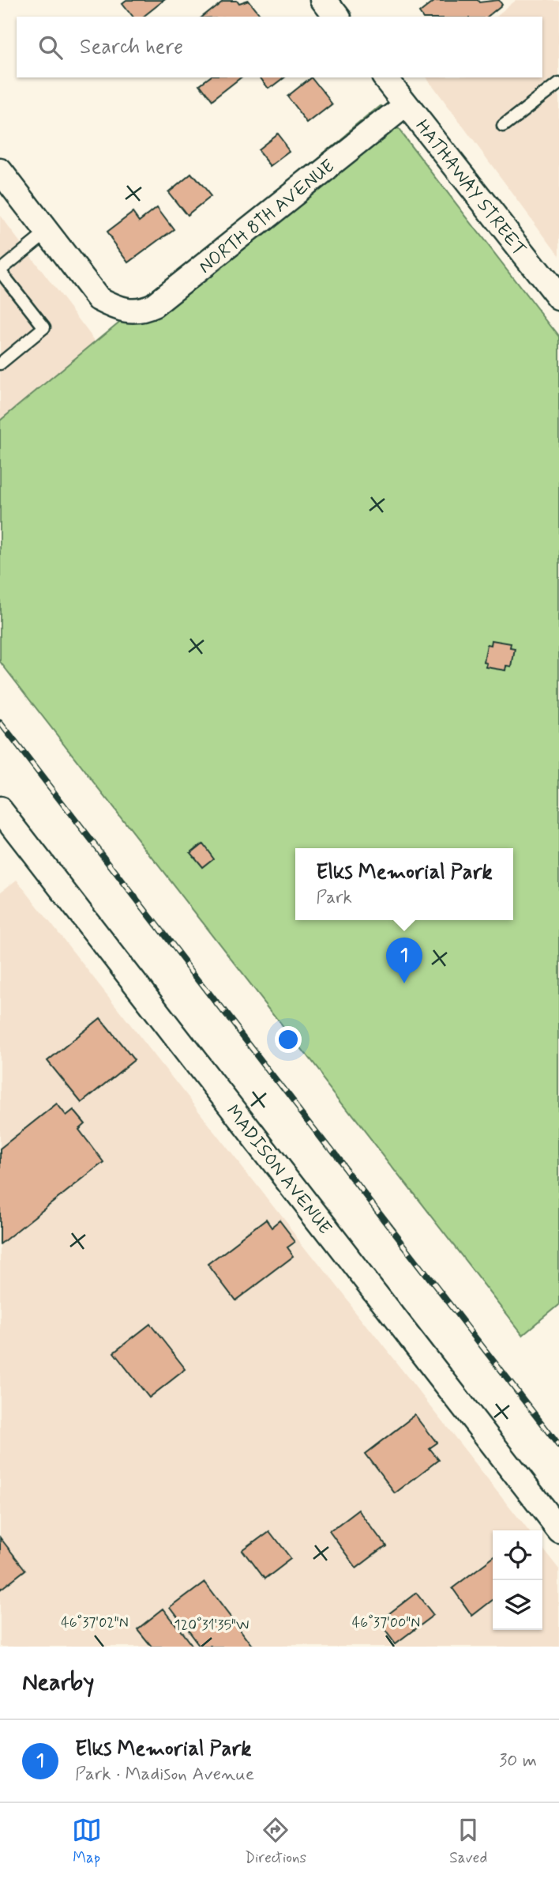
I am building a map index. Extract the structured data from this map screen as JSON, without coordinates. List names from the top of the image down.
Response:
{
  "streets": {
    "street": ["HATHAWAY STREET", "NORTH 8TH AVENUE", "MADISON AVENUE"]
  },
  "crossings": [
    ["HATHAWAY STREET", "NORTH 8TH AVENUE"]
  ],
  "page": {
    "search": "Search here",
    "popup": ["Elks Memorial Park", "Park"],
    "pins": "1",
    "heading": "Nearby",
    "list": [
      {
        "mark": "1",
        "name": "Elks Memorial Park",
        "note": "Park · Madison Avenue",
        "value": "30 m"
      }
    ],
    "nav": ["Map", "Directions", "Saved"]
  },
  "coordinates": ["46°37'02\"N", "46°37'00\"N", "120°31'35\"W"]
}
